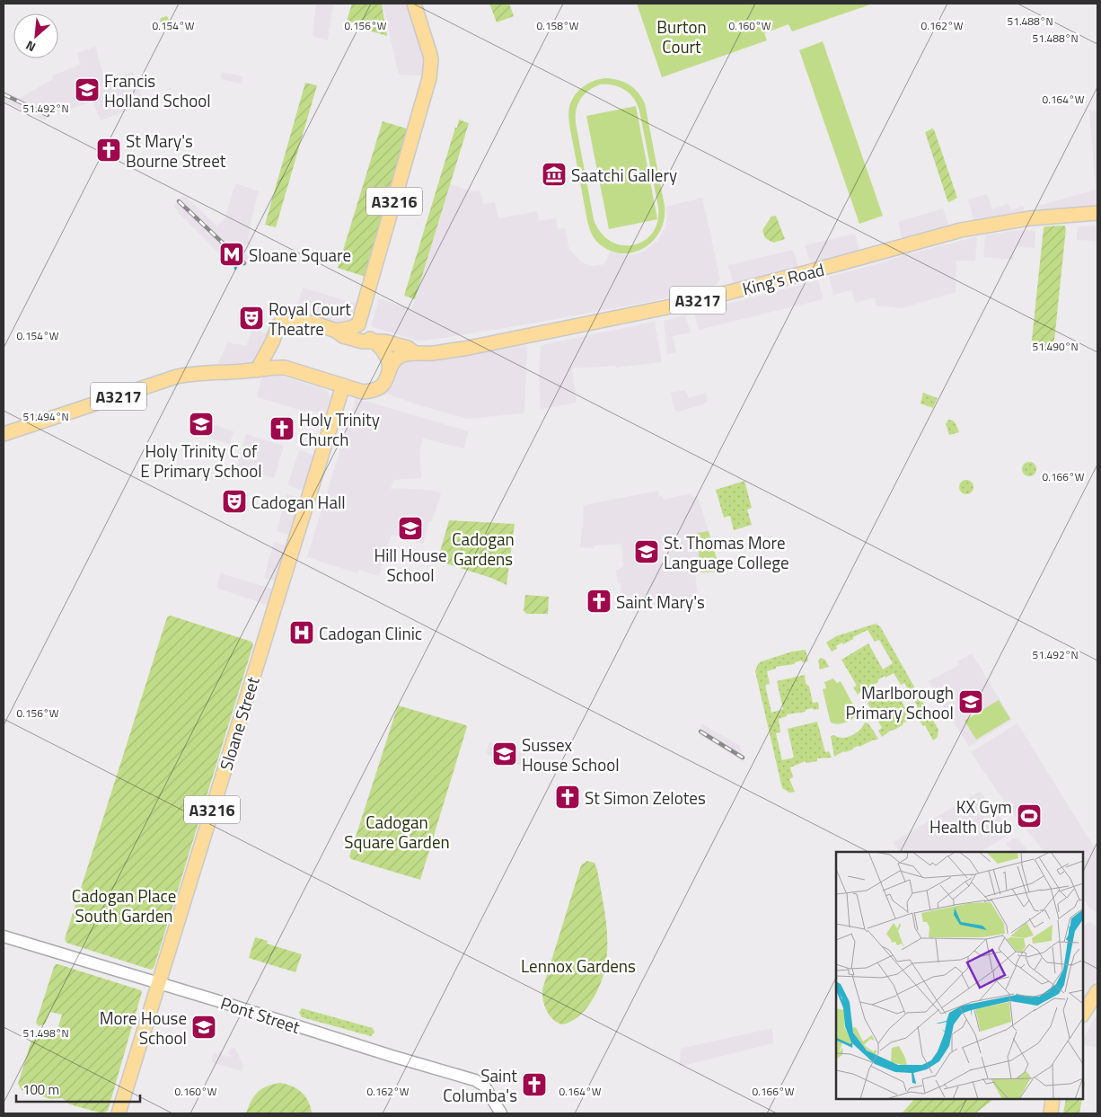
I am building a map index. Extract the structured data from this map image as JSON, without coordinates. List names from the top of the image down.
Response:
{
  "streets": {
    "main road": [
      "A3216",
      "King's Road",
      "A3217",
      "Sloane Street",
      "Pont Street"
    ]
  },
  "crossings": [
    ["King's Road", "A3217"],
    ["Sloane Street", "Pont Street"]
  ],
  "parks": [
    "Burton Court",
    "Cadogan Gardens",
    "Cadogan Square Garden",
    "Cadogan Place South Garden",
    "Lennox Gardens"
  ],
  "places": {
    "school or university": [
      "Francis Holland School",
      "Holy Trinity C of E Primary School",
      "Hill House School",
      "St. Thomas More Language College",
      "Marlborough Primary School",
      "Sussex House School",
      "More House School"
    ],
    "church": [
      "St Mary's Bourne Street",
      "Holy Trinity Church",
      "Saint Mary's",
      "St Simon Zelotes",
      "Saint Columba's"
    ],
    "museum": ["Saatchi Gallery"],
    "metro station": ["Sloane Square"],
    "theatre": ["Royal Court Theatre", "Cadogan Hall"],
    "hospital": ["Cadogan Clinic"],
    "sports": ["KX Gym Health Club"]
  },
  "scale_bar": "100 m",
  "north": "bottom left",
  "coordinates": [
    "51.488°N",
    "0.154°W",
    "0.156°W",
    "0.158°W",
    "0.160°W",
    "0.162°W",
    "0.164°W",
    "51.492°N",
    "51.490°N",
    "51.494°N",
    "0.166°W",
    "51.498°N"
  ]
}
